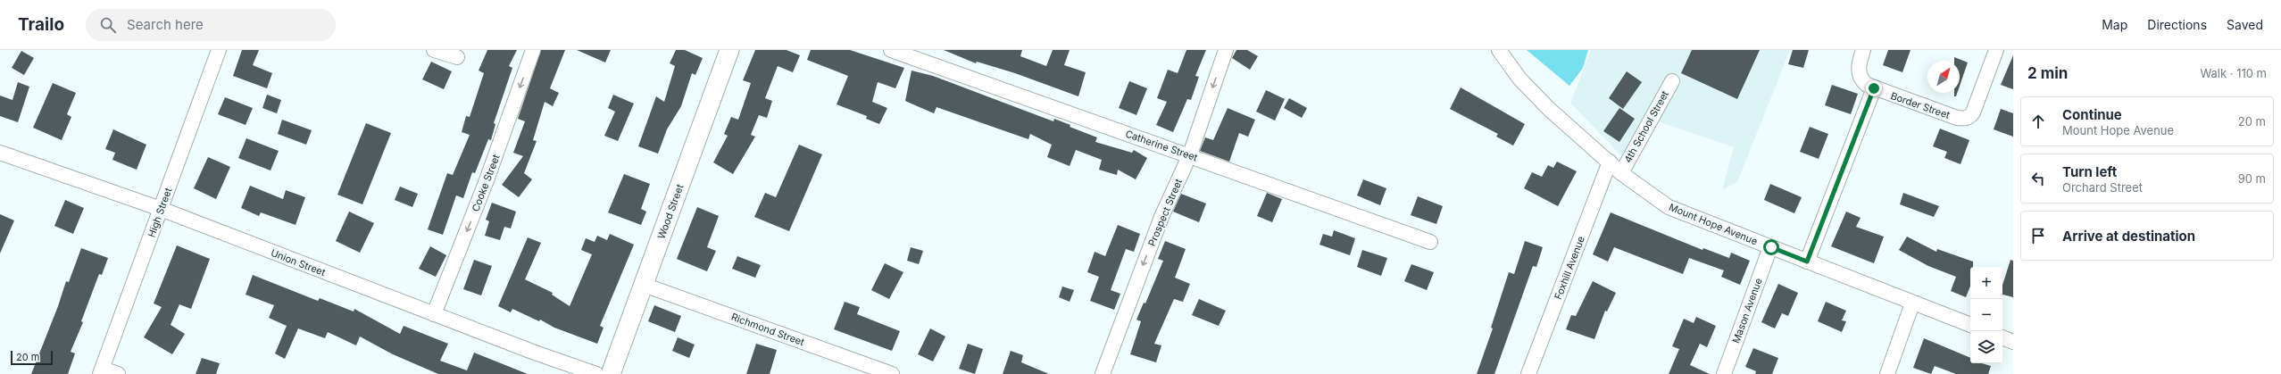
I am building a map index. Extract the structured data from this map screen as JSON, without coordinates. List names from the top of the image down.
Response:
{
  "streets": {
    "main road": ["Wood Street"],
    "street": [
      "Border Street",
      "4th School Street",
      "Catherine Street",
      "Cooke Street",
      "High Street",
      "Prospect Street",
      "Mount Hope Avenue",
      "Union Street",
      "Foxhill Avenue",
      "Mason Avenue",
      "Richmond Street"
    ]
  },
  "crossings": [
    ["4th School Street", "Mount Hope Avenue"],
    ["Catherine Street", "Prospect Street"],
    ["Cooke Street", "Union Street"],
    ["Wood Street", "Richmond Street"],
    ["High Street", "Union Street"],
    ["Mount Hope Avenue", "Foxhill Avenue"],
    ["Mount Hope Avenue", "Mason Avenue"]
  ],
  "one_way": ["Cooke Street", "Prospect Street"],
  "scale_bar": "20 m",
  "north": "top right",
  "page": {
    "header": "Trailo",
    "search": "Search here",
    "nav": ["Map", "Directions", "Saved"],
    "heading": ["2 min", "Walk · 110 m"],
    "list": [
      ["Continue", "Mount Hope Avenue", "20 m"],
      ["Turn left", "Orchard Street", "90 m"],
      "Arrive at destination"
    ],
    "map_buttons": ["+", "−"],
    "scale": "20 m"
  }
}
